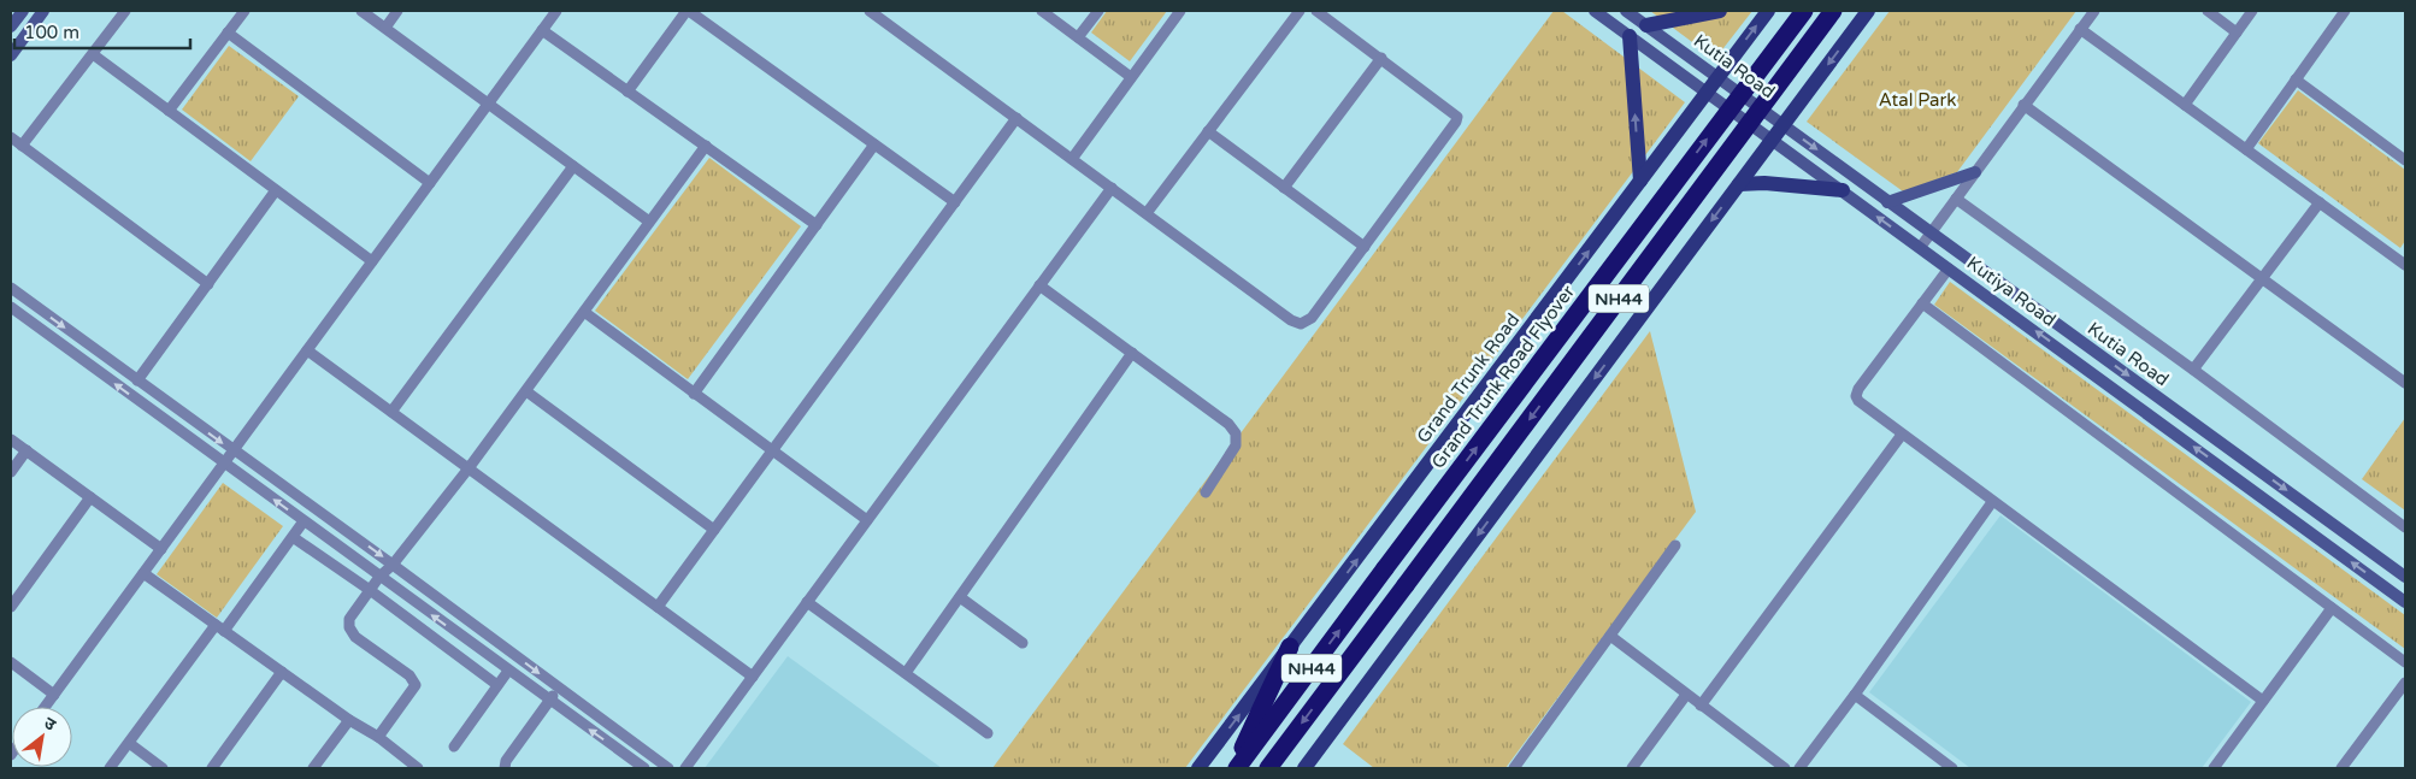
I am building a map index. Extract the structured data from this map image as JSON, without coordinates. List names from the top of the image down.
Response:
{
  "streets": {
    "highway": ["NH44", "Grand Trunk Road Flyover"],
    "main road": ["Grand Trunk Road"],
    "street": ["Kutia Road", "Kutiya Road"]
  },
  "crossings": [
    ["Kutia Road", "Grand Trunk Road"],
    ["Kutiya Road", "Grand Trunk Road"]
  ],
  "parks": ["Atal Park"],
  "scale_bar": "100 m",
  "north": "top right"
}
